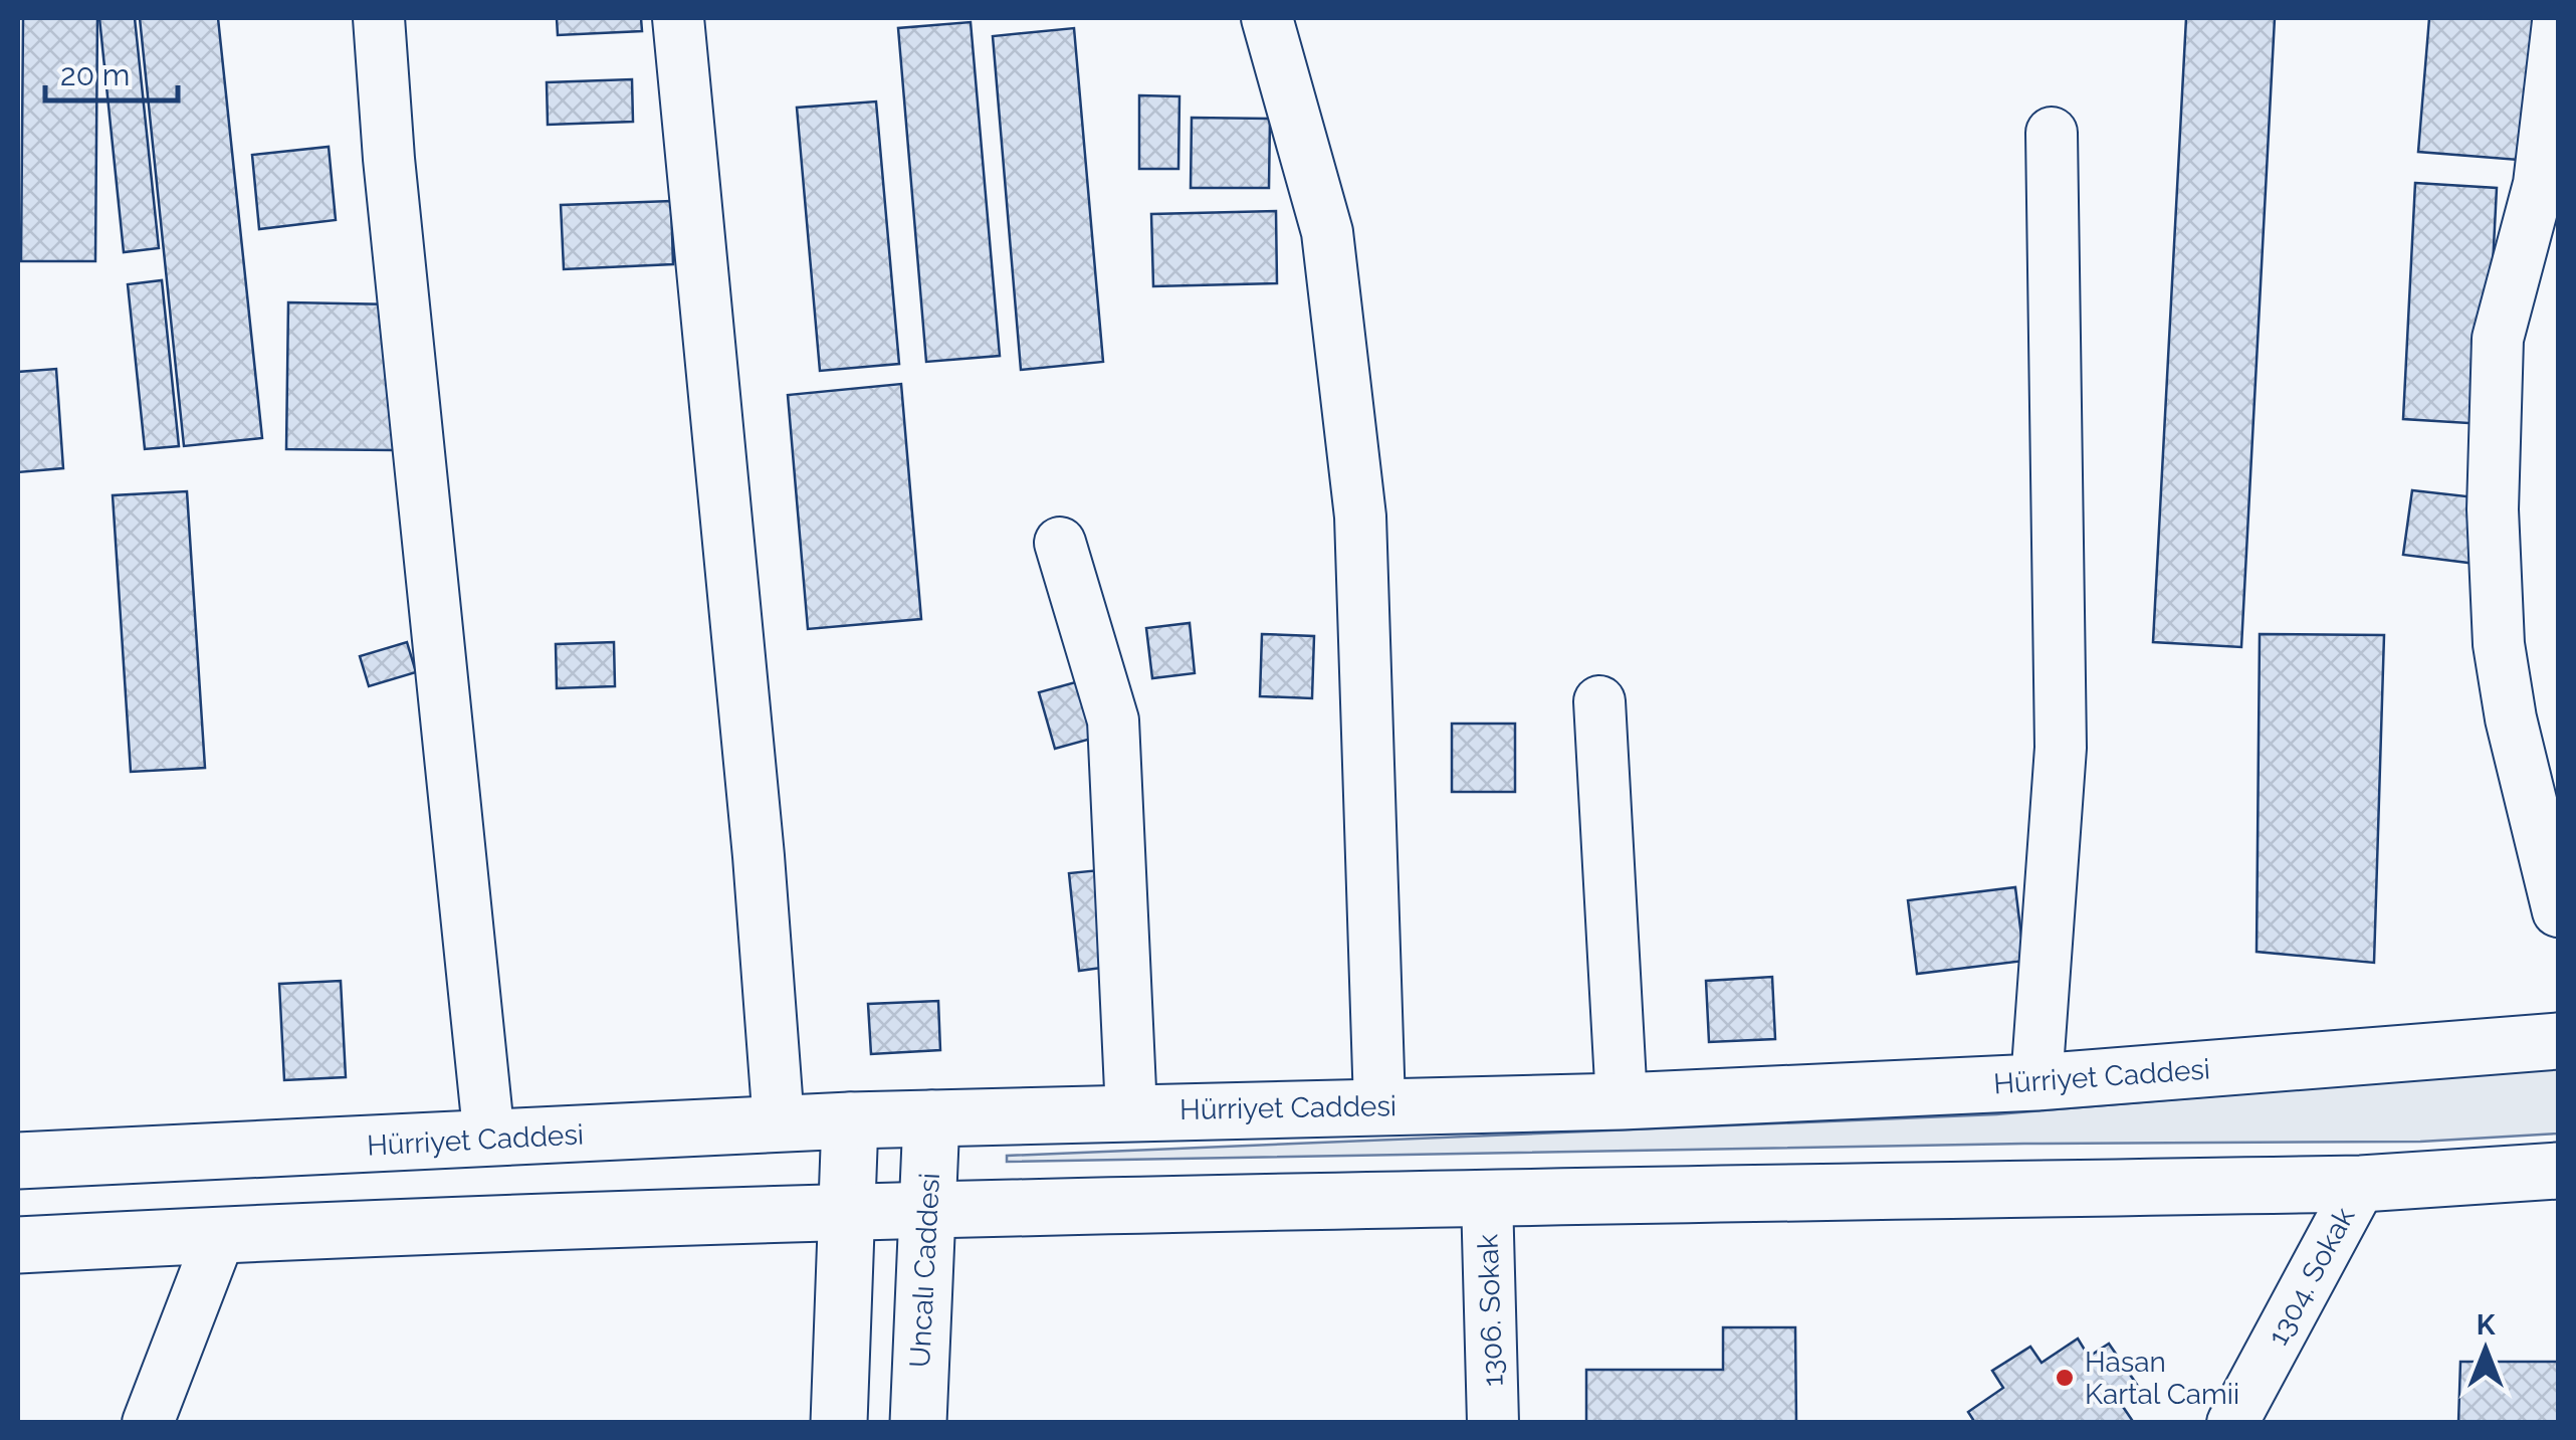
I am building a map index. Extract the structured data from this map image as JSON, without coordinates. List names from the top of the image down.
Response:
{
  "streets": {
    "main road": ["Hürriyet Caddesi", "Uncalı Caddesi"],
    "street": ["1304. Sokak", "1306. Sokak"]
  },
  "crossings": [
    ["Hürriyet Caddesi", "Uncalı Caddesi"]
  ],
  "places": ["Hasan Kartal Camii"],
  "scale_bar": "20 m",
  "north": "top"
}
